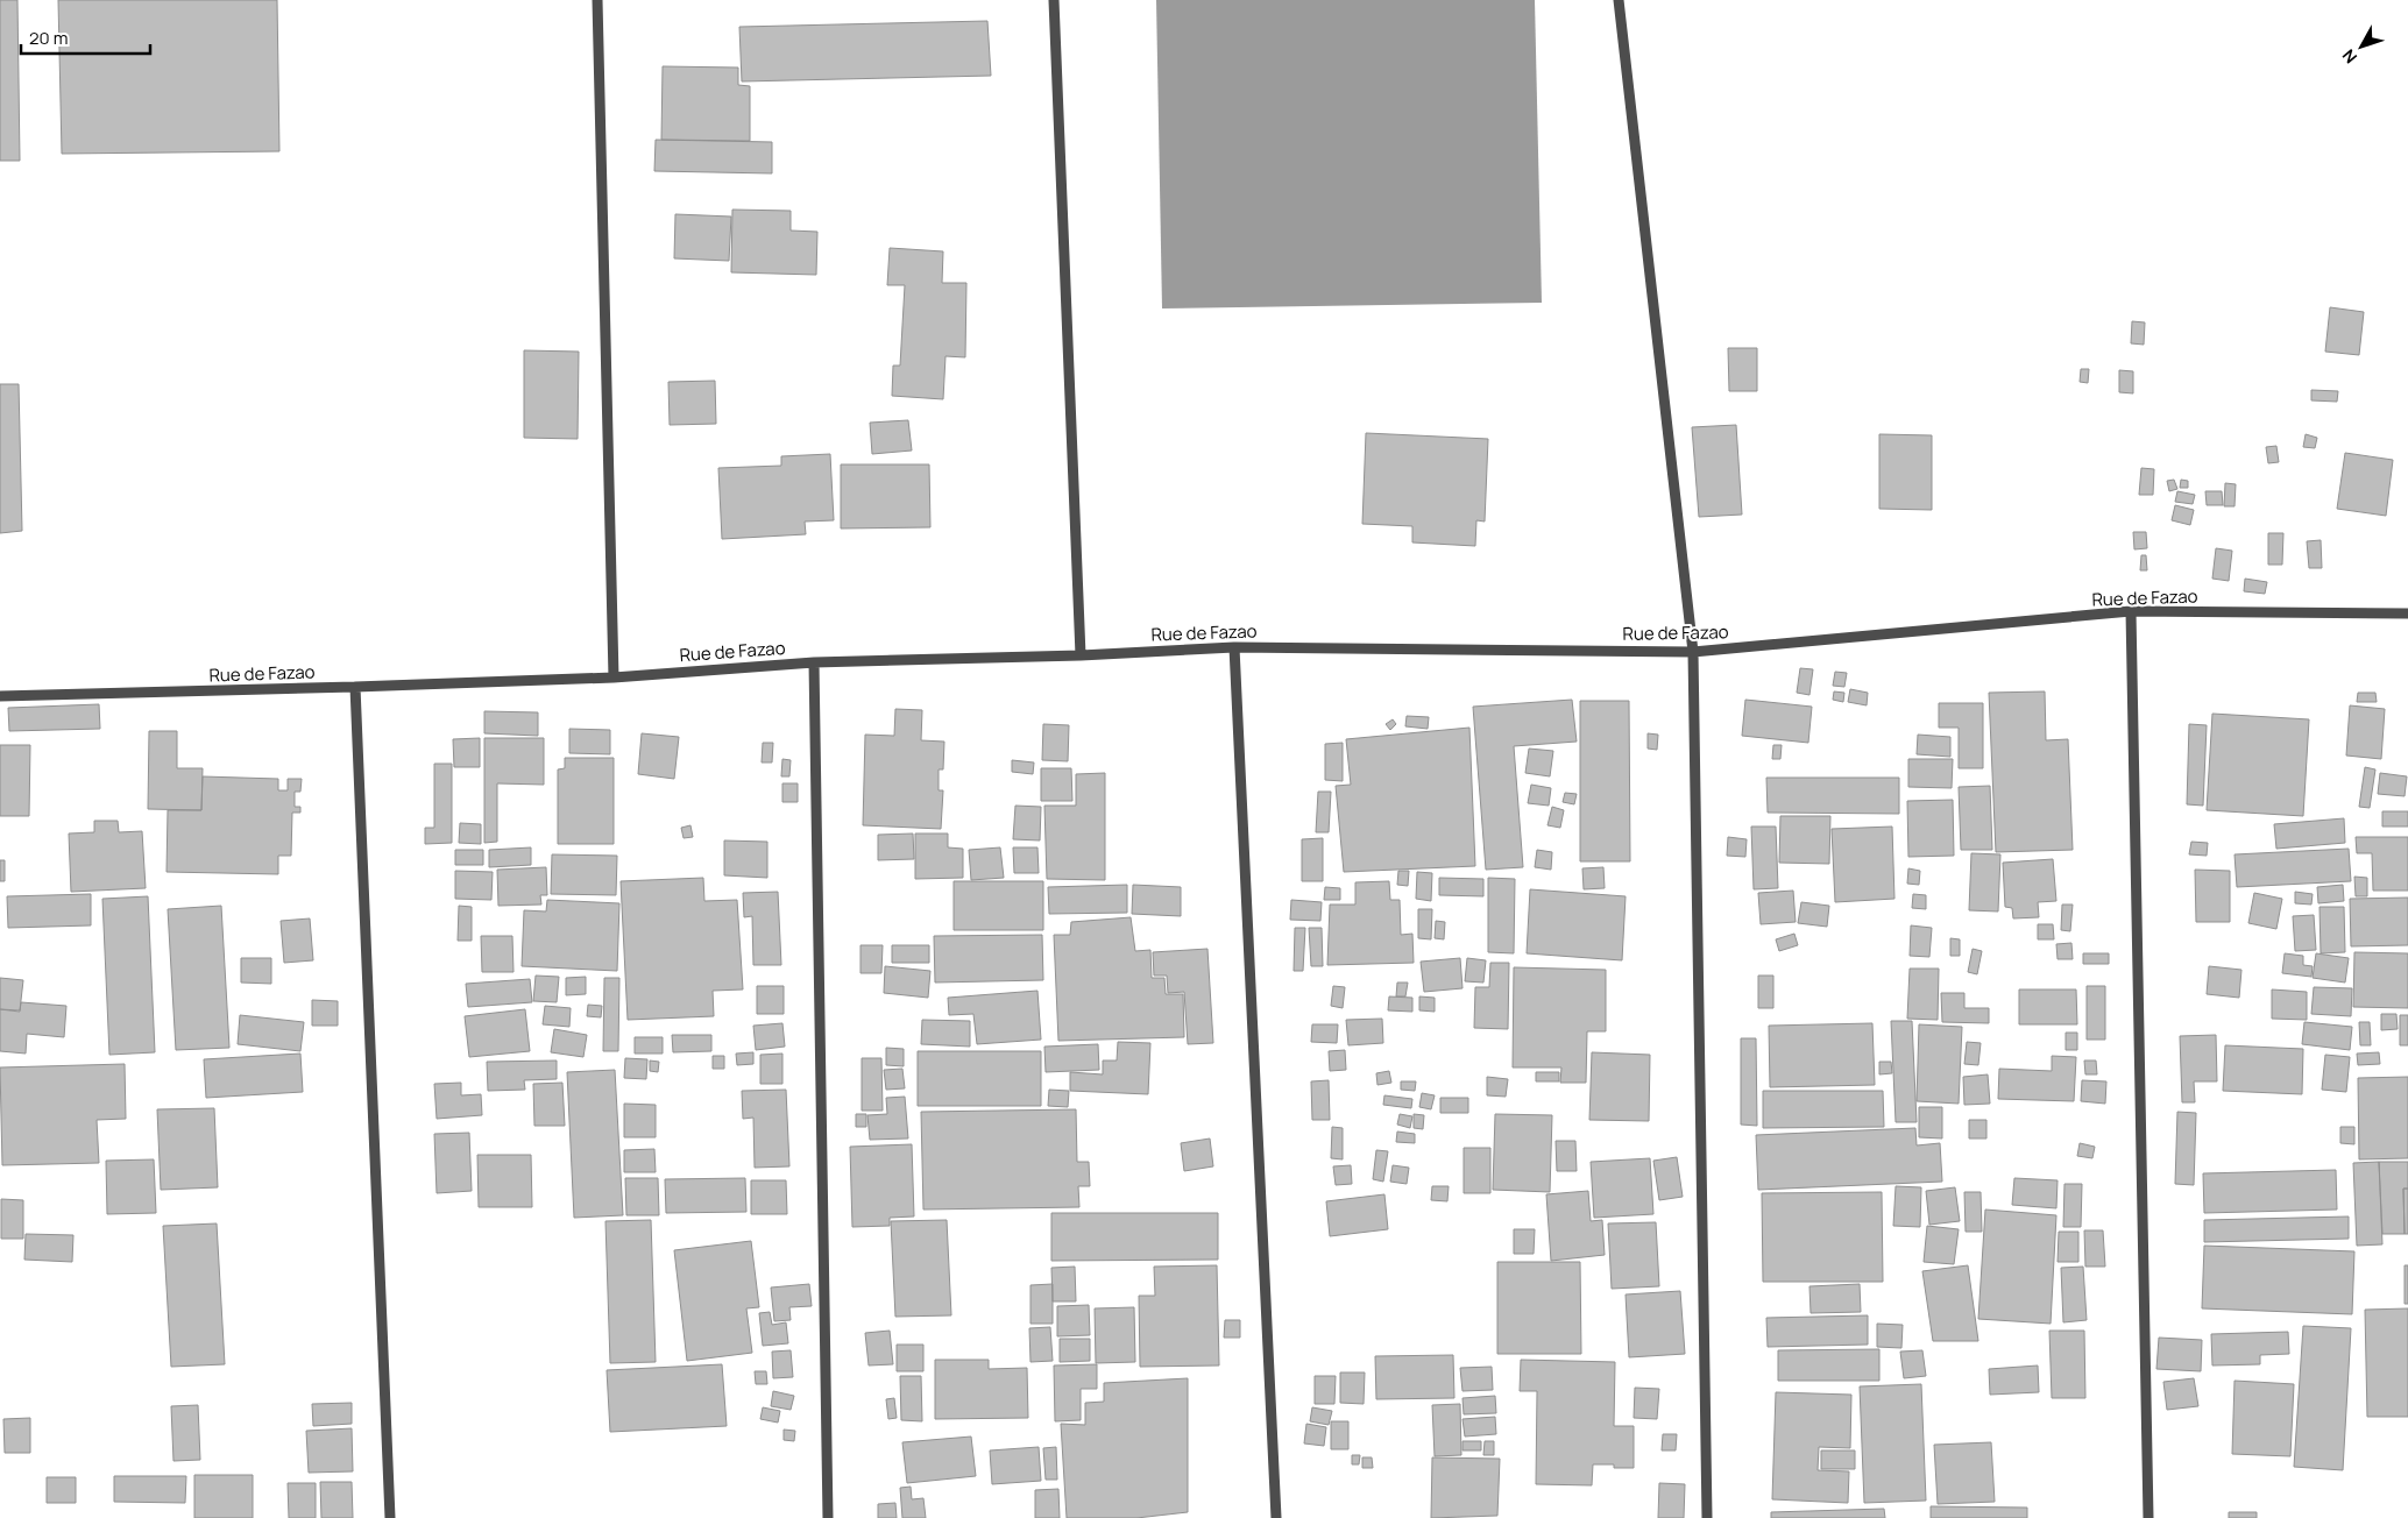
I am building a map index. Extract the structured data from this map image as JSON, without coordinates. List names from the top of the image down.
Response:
{
  "streets": {
    "street": ["Rue de Fazao"]
  },
  "scale_bar": "20 m",
  "north": "bottom left"
}
